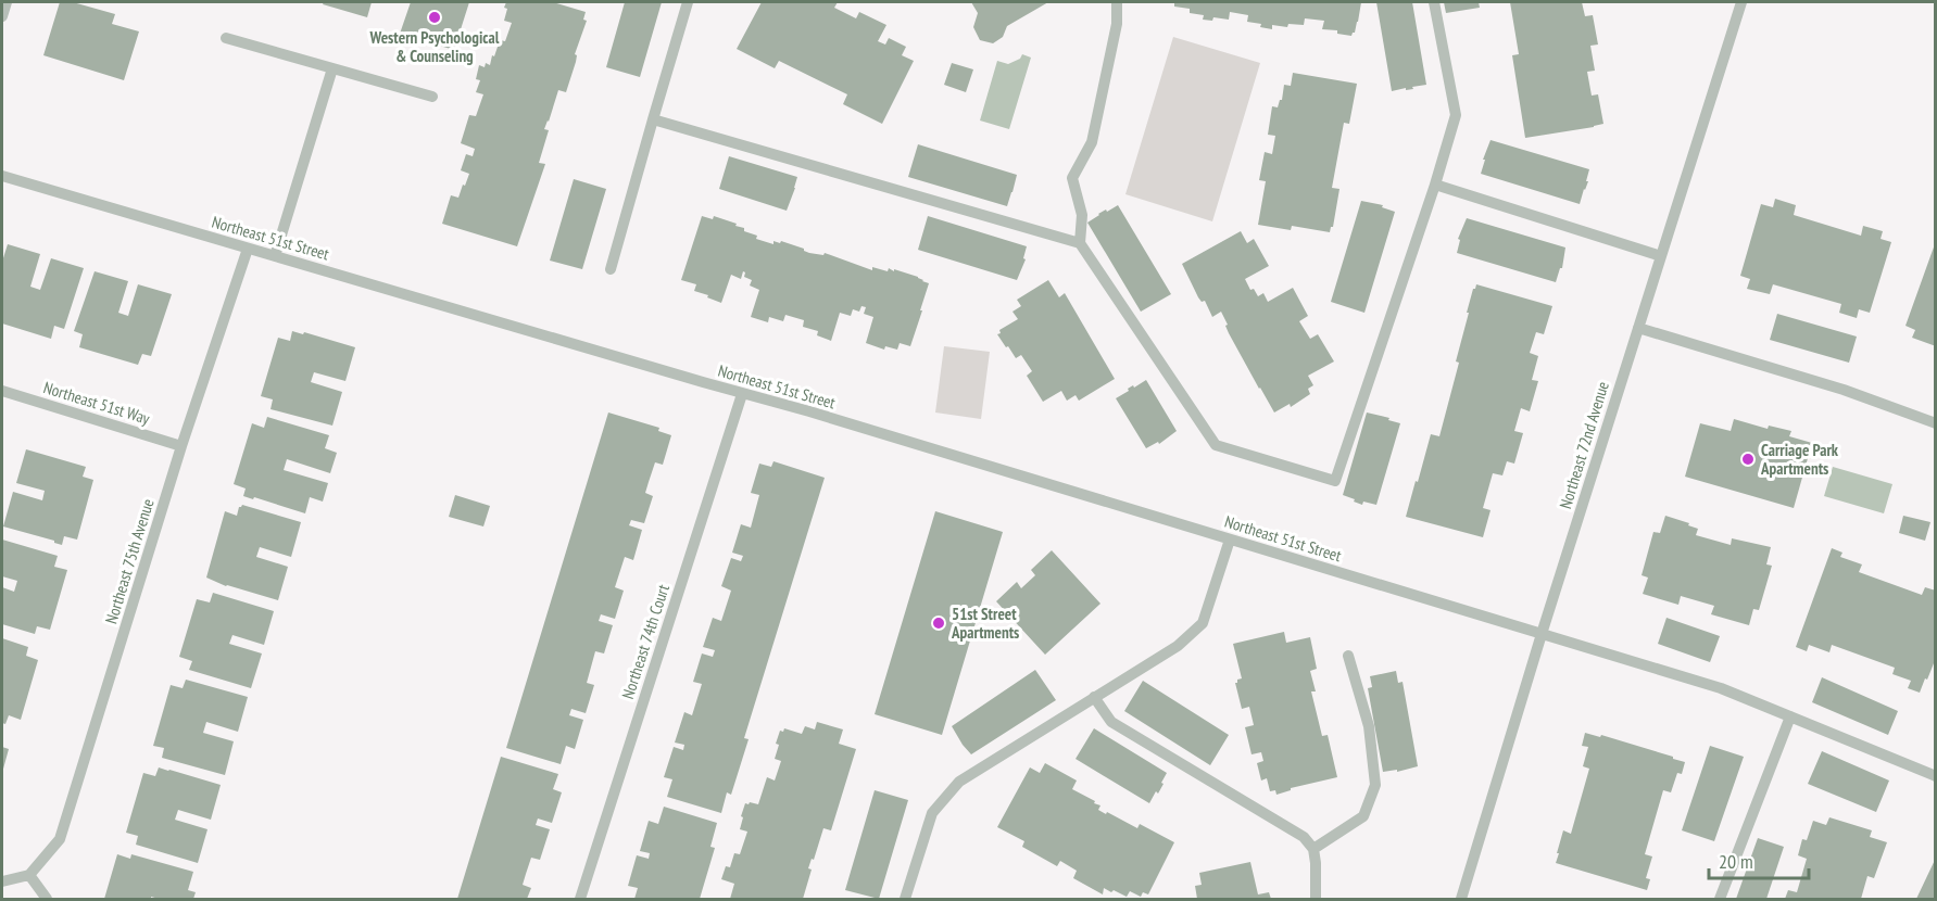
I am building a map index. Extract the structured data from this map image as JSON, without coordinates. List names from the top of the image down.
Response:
{
  "streets": {
    "street": [
      "Northeast 51st Street",
      "Northeast 51st Way",
      "Northeast 72nd Avenue",
      "Northeast 75th Avenue",
      "Northeast 74th Court"
    ]
  },
  "crossings": [
    ["Northeast 51st Street", "Northeast 72nd Avenue"],
    ["Northeast 51st Street", "Northeast 75th Avenue"],
    ["Northeast 51st Street", "Northeast 74th Court"],
    ["Northeast 51st Way", "Northeast 75th Avenue"]
  ],
  "places": ["Western Psychological & Counseling", "Carriage Park Apartments", "51st Street Apartments"],
  "scale_bar": "20 m"
}
